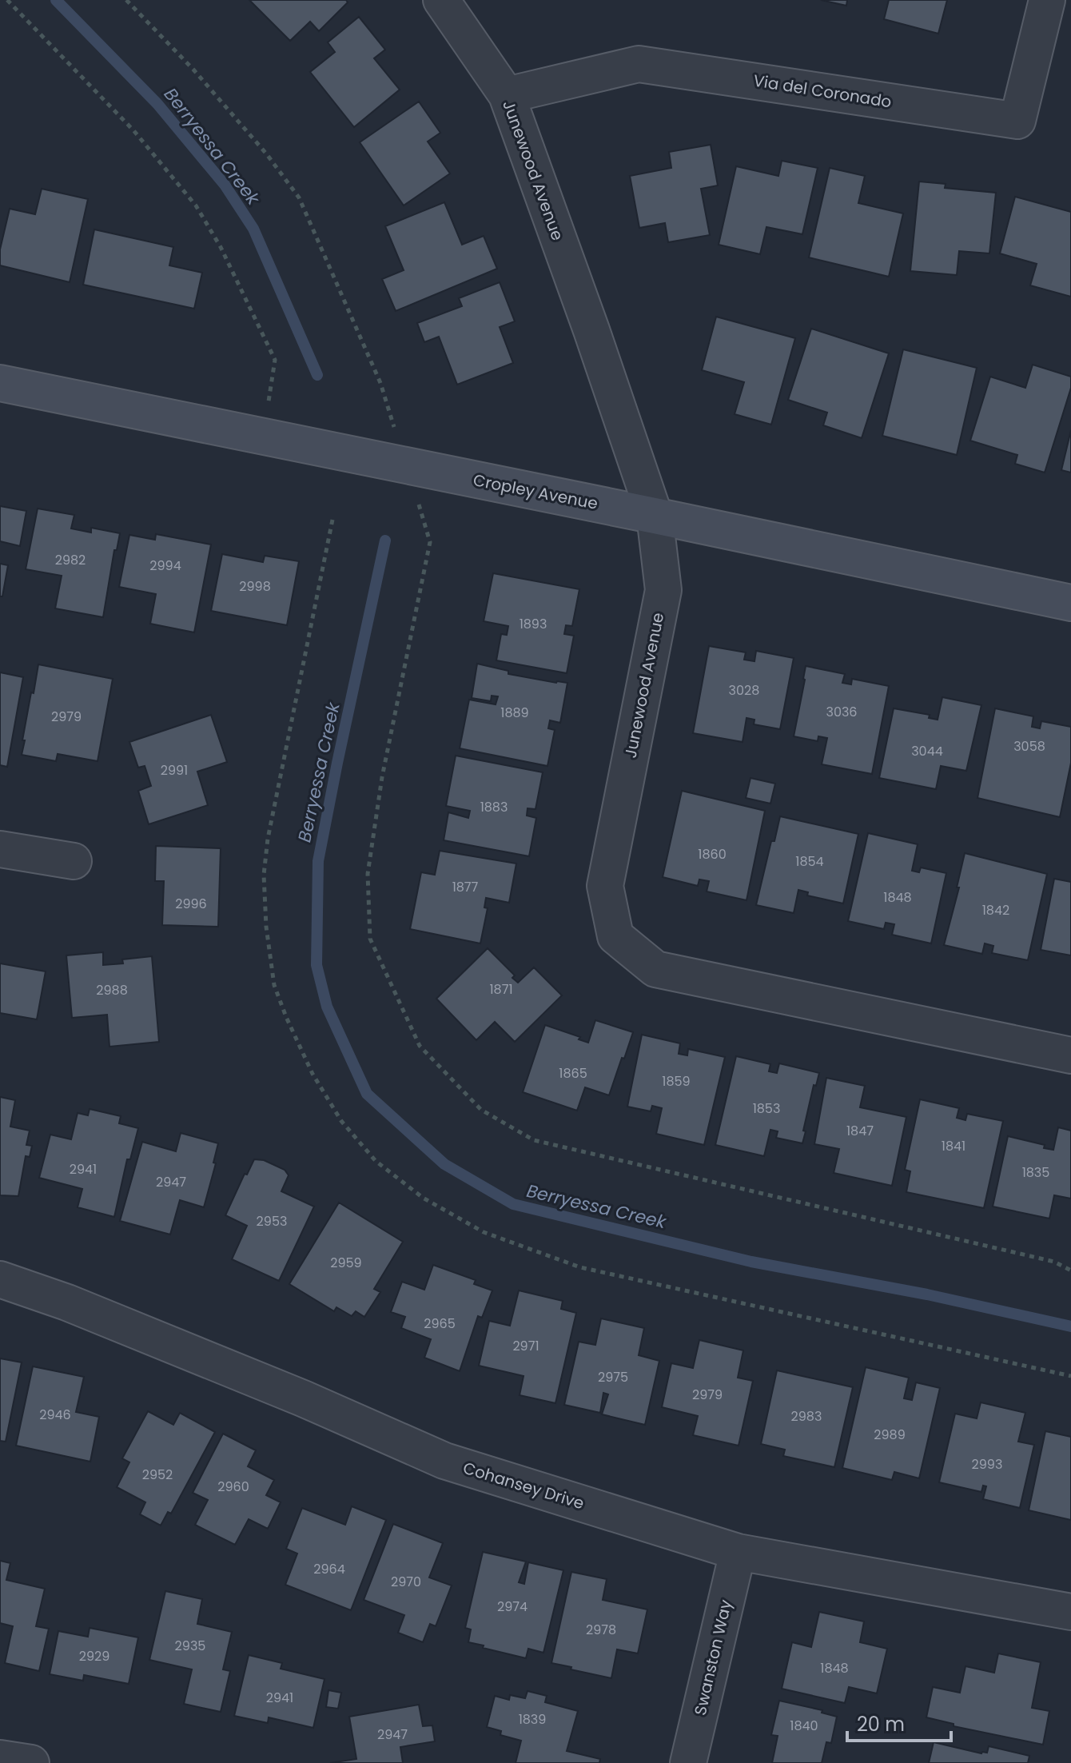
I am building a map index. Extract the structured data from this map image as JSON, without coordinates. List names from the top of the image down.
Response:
{
  "streets": {
    "main road": ["Cropley Avenue"],
    "street": [
      "Via del Coronado",
      "Junewood Avenue",
      "Cohansey Drive",
      "Swanston Way"
    ]
  },
  "crossings": [
    ["Via del Coronado", "Junewood Avenue"],
    ["Junewood Avenue", "Cropley Avenue"],
    ["Cohansey Drive", "Swanston Way"]
  ],
  "water": ["Berryessa Creek"],
  "house_numbers": [
    "2982",
    "2994",
    "2998",
    "1893",
    "3028",
    "3036",
    "1889",
    "2979",
    "3058",
    "3044",
    "2991",
    "1883",
    "1860",
    "1854",
    "1877",
    "1848",
    "2996",
    "1842",
    "1871",
    "2988",
    "1865",
    "1859",
    "1853",
    "1847",
    "1841",
    "2941",
    "1835",
    "2947",
    "2953",
    "2959",
    "2965",
    "2971",
    "2975",
    "2979",
    "2946",
    "2983",
    "2989",
    "2993",
    "2952",
    "2960",
    "2964",
    "2970",
    "2974",
    "2978",
    "2935",
    "2929",
    "1848",
    "2941",
    "1839",
    "1840",
    "2947"
  ],
  "scale_bar": "20 m"
}
